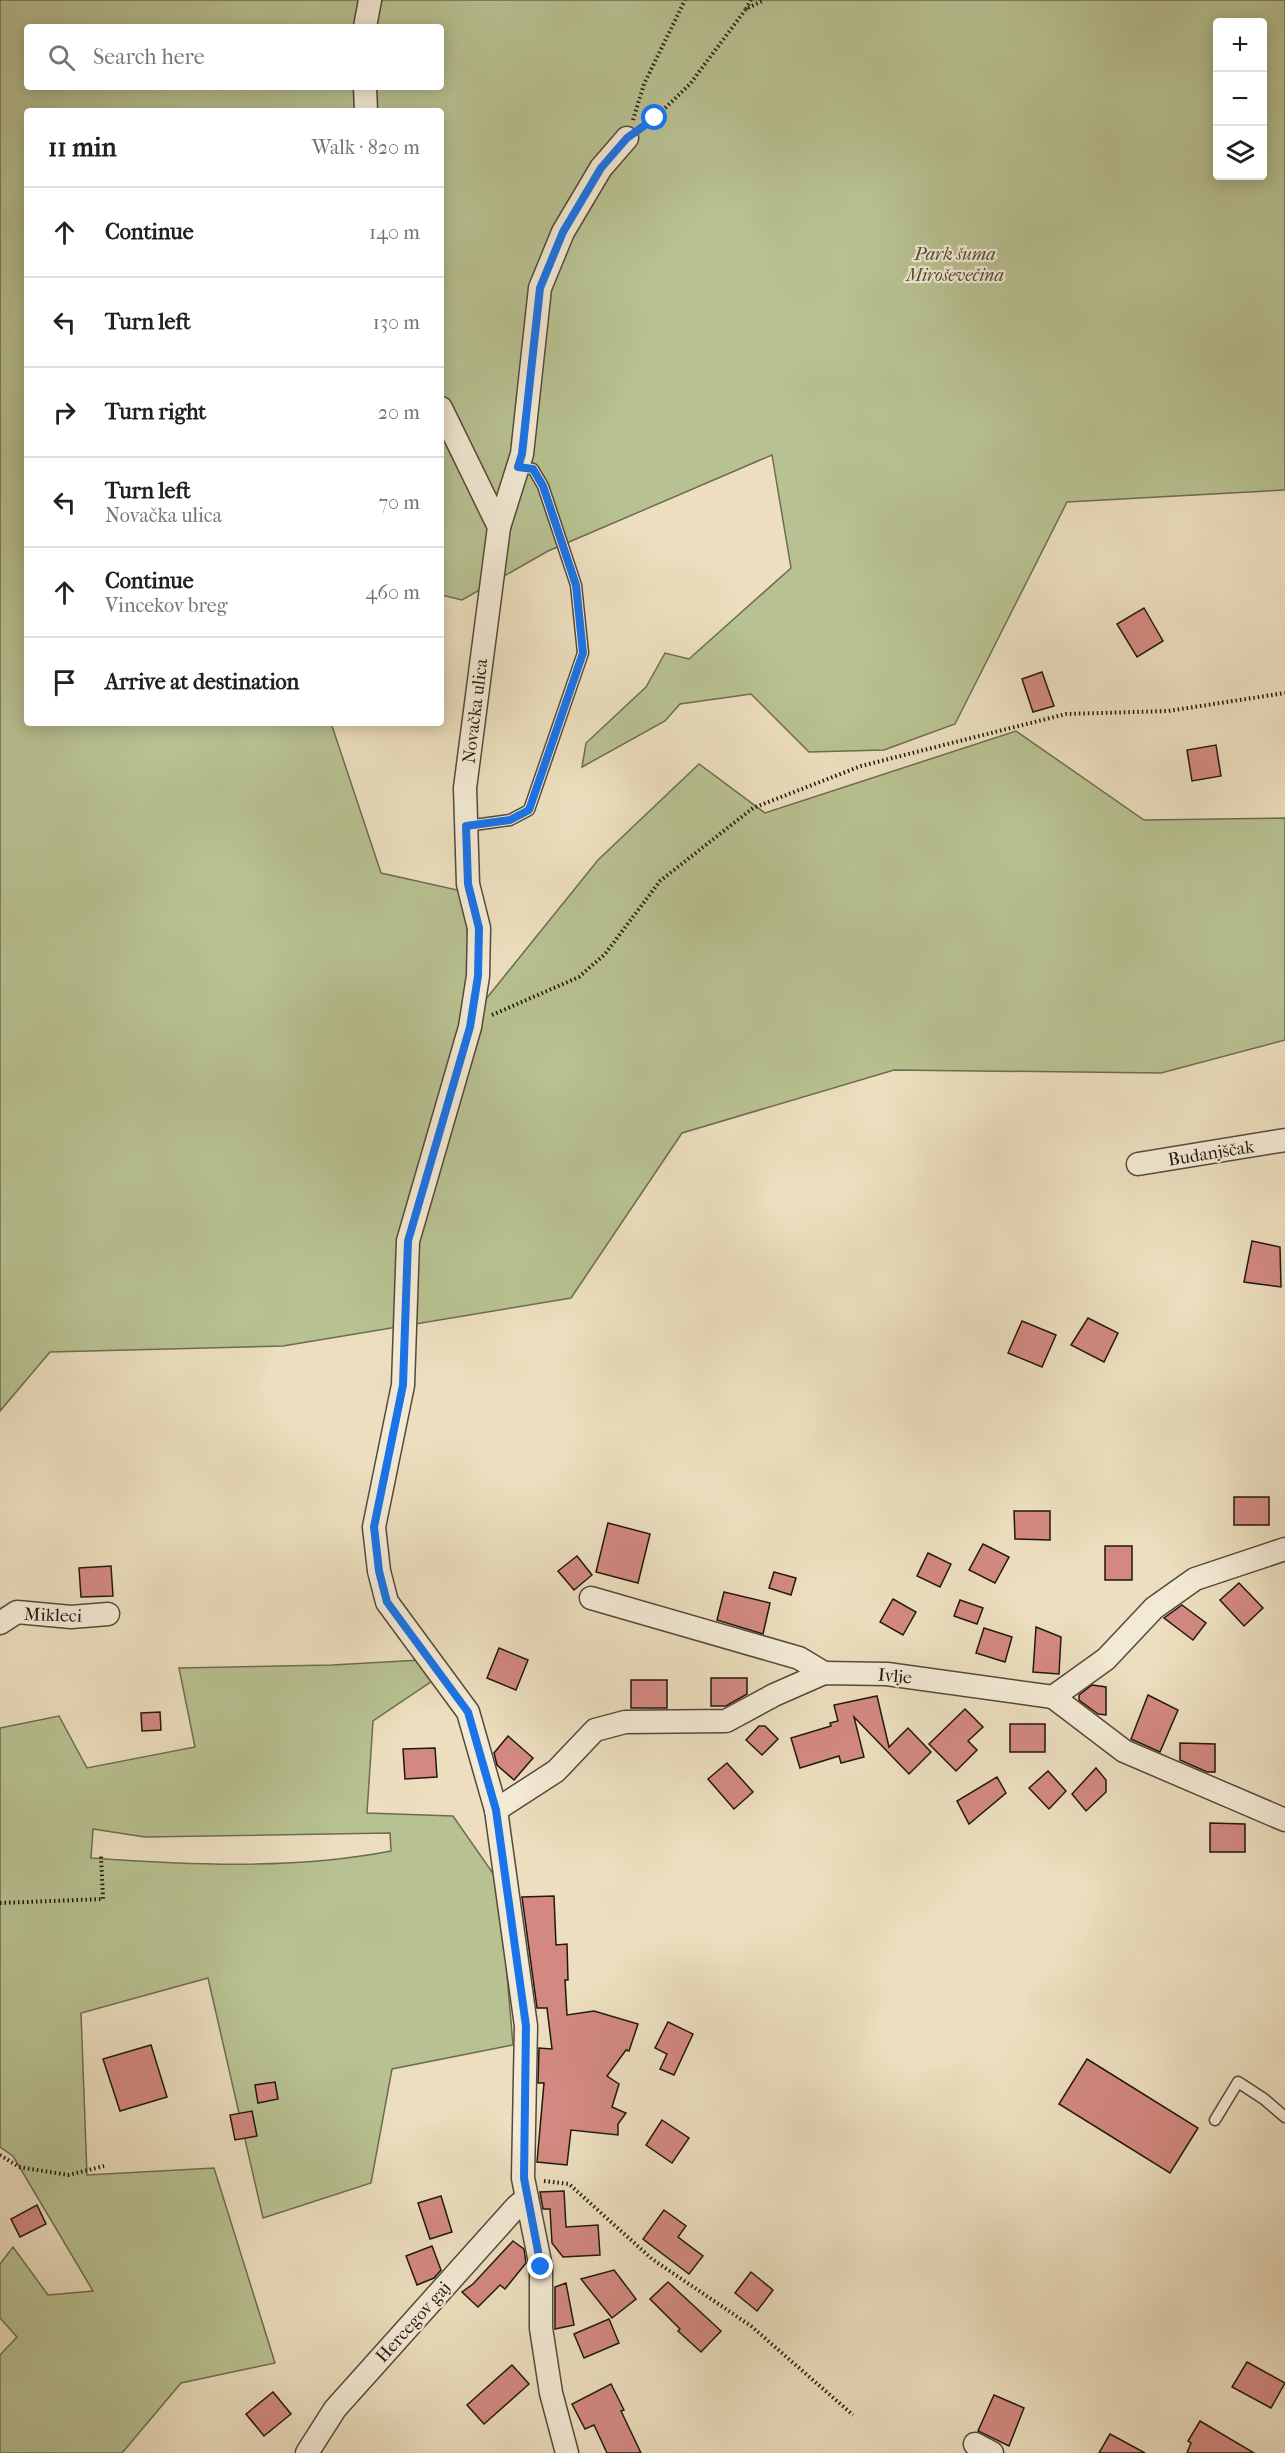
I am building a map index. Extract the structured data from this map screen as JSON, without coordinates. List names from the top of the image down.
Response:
{
  "streets": {
    "street": [
      "Novačka ulica",
      "Budanjščak",
      "Mikleci",
      "Ivlje",
      "Hercegov gaj"
    ]
  },
  "crossings": [
    ["Novačka ulica", "Ivlje"],
    ["Novačka ulica", "Hercegov gaj"]
  ],
  "parks": ["Park šuma Miroševečina"],
  "page": {
    "map_buttons": ["+", "−"],
    "search": "Search here",
    "heading": ["11 min", "Walk · 820 m"],
    "list": [
      ["Continue", "140 m"],
      ["Turn left", "130 m"],
      ["Turn right", "20 m"],
      ["Turn left", "Novačka ulica", "70 m"],
      ["Continue", "Vincekov breg", "460 m"],
      "Arrive at destination"
    ]
  }
}
